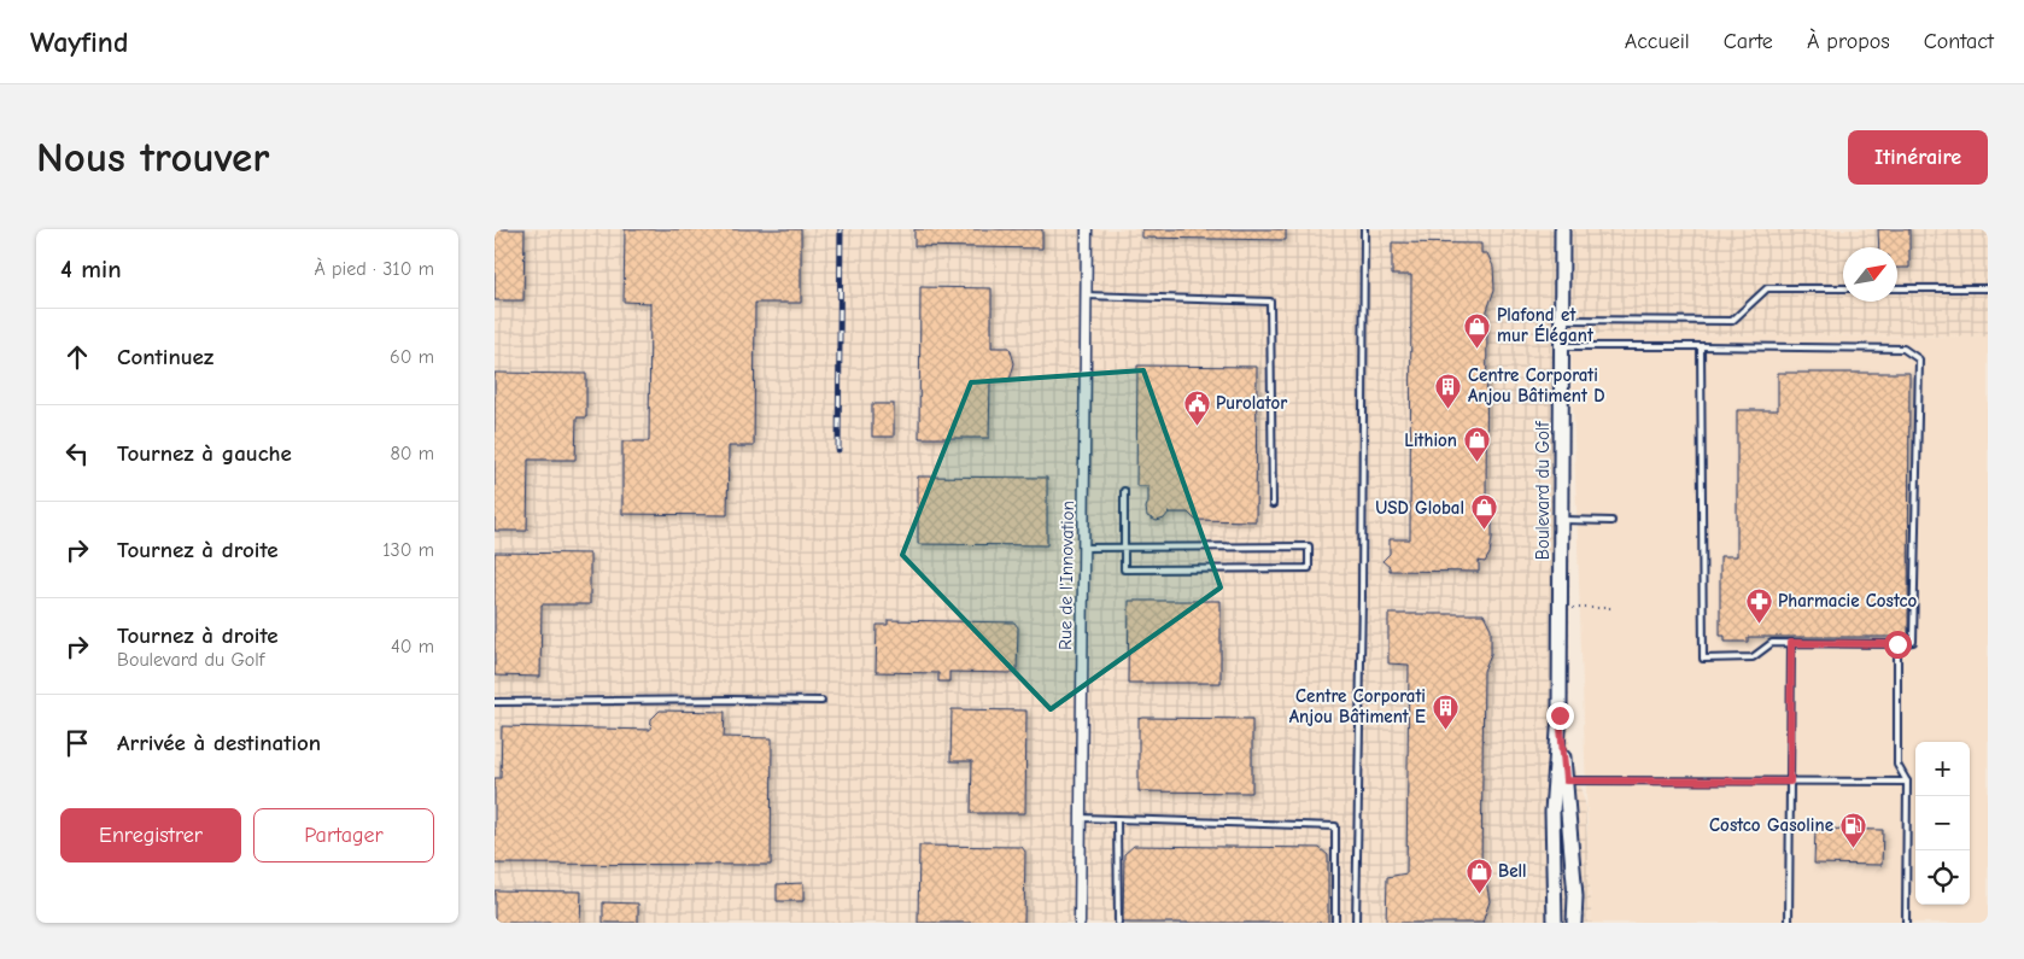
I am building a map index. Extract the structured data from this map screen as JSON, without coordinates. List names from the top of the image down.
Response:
{
  "streets": {
    "street": ["Boulevard du Golf", "Rue de l'Innovation"]
  },
  "places": {
    "shop": [
      "Plafond et mur Élégant",
      "Lithion",
      "USD Global",
      "Bell"
    ],
    "building": ["Centre Corporati Anjou Bâtiment D", "Centre Corporati Anjou Bâtiment E"],
    "public building": ["Purolator"],
    "pharmacy": ["Pharmacie Costco"],
    "fuel station": ["Costco Gasoline"]
  },
  "north": "top right",
  "page": {
    "header": "Wayfind",
    "nav": [
      "Accueil",
      "Carte",
      "À propos",
      "Contact"
    ],
    "buttons": [
      "Itinéraire",
      ["Enregistrer", "Partager"]
    ],
    "title": "Nous trouver",
    "heading": ["4 min", "À pied · 310 m"],
    "list": [
      ["Continuez", "60 m"],
      ["Tournez à gauche", "80 m"],
      ["Tournez à droite", "130 m"],
      ["Tournez à droite", "Boulevard du Golf", "40 m"],
      "Arrivée à destination"
    ],
    "map_buttons": ["+", "−"]
  }
}
